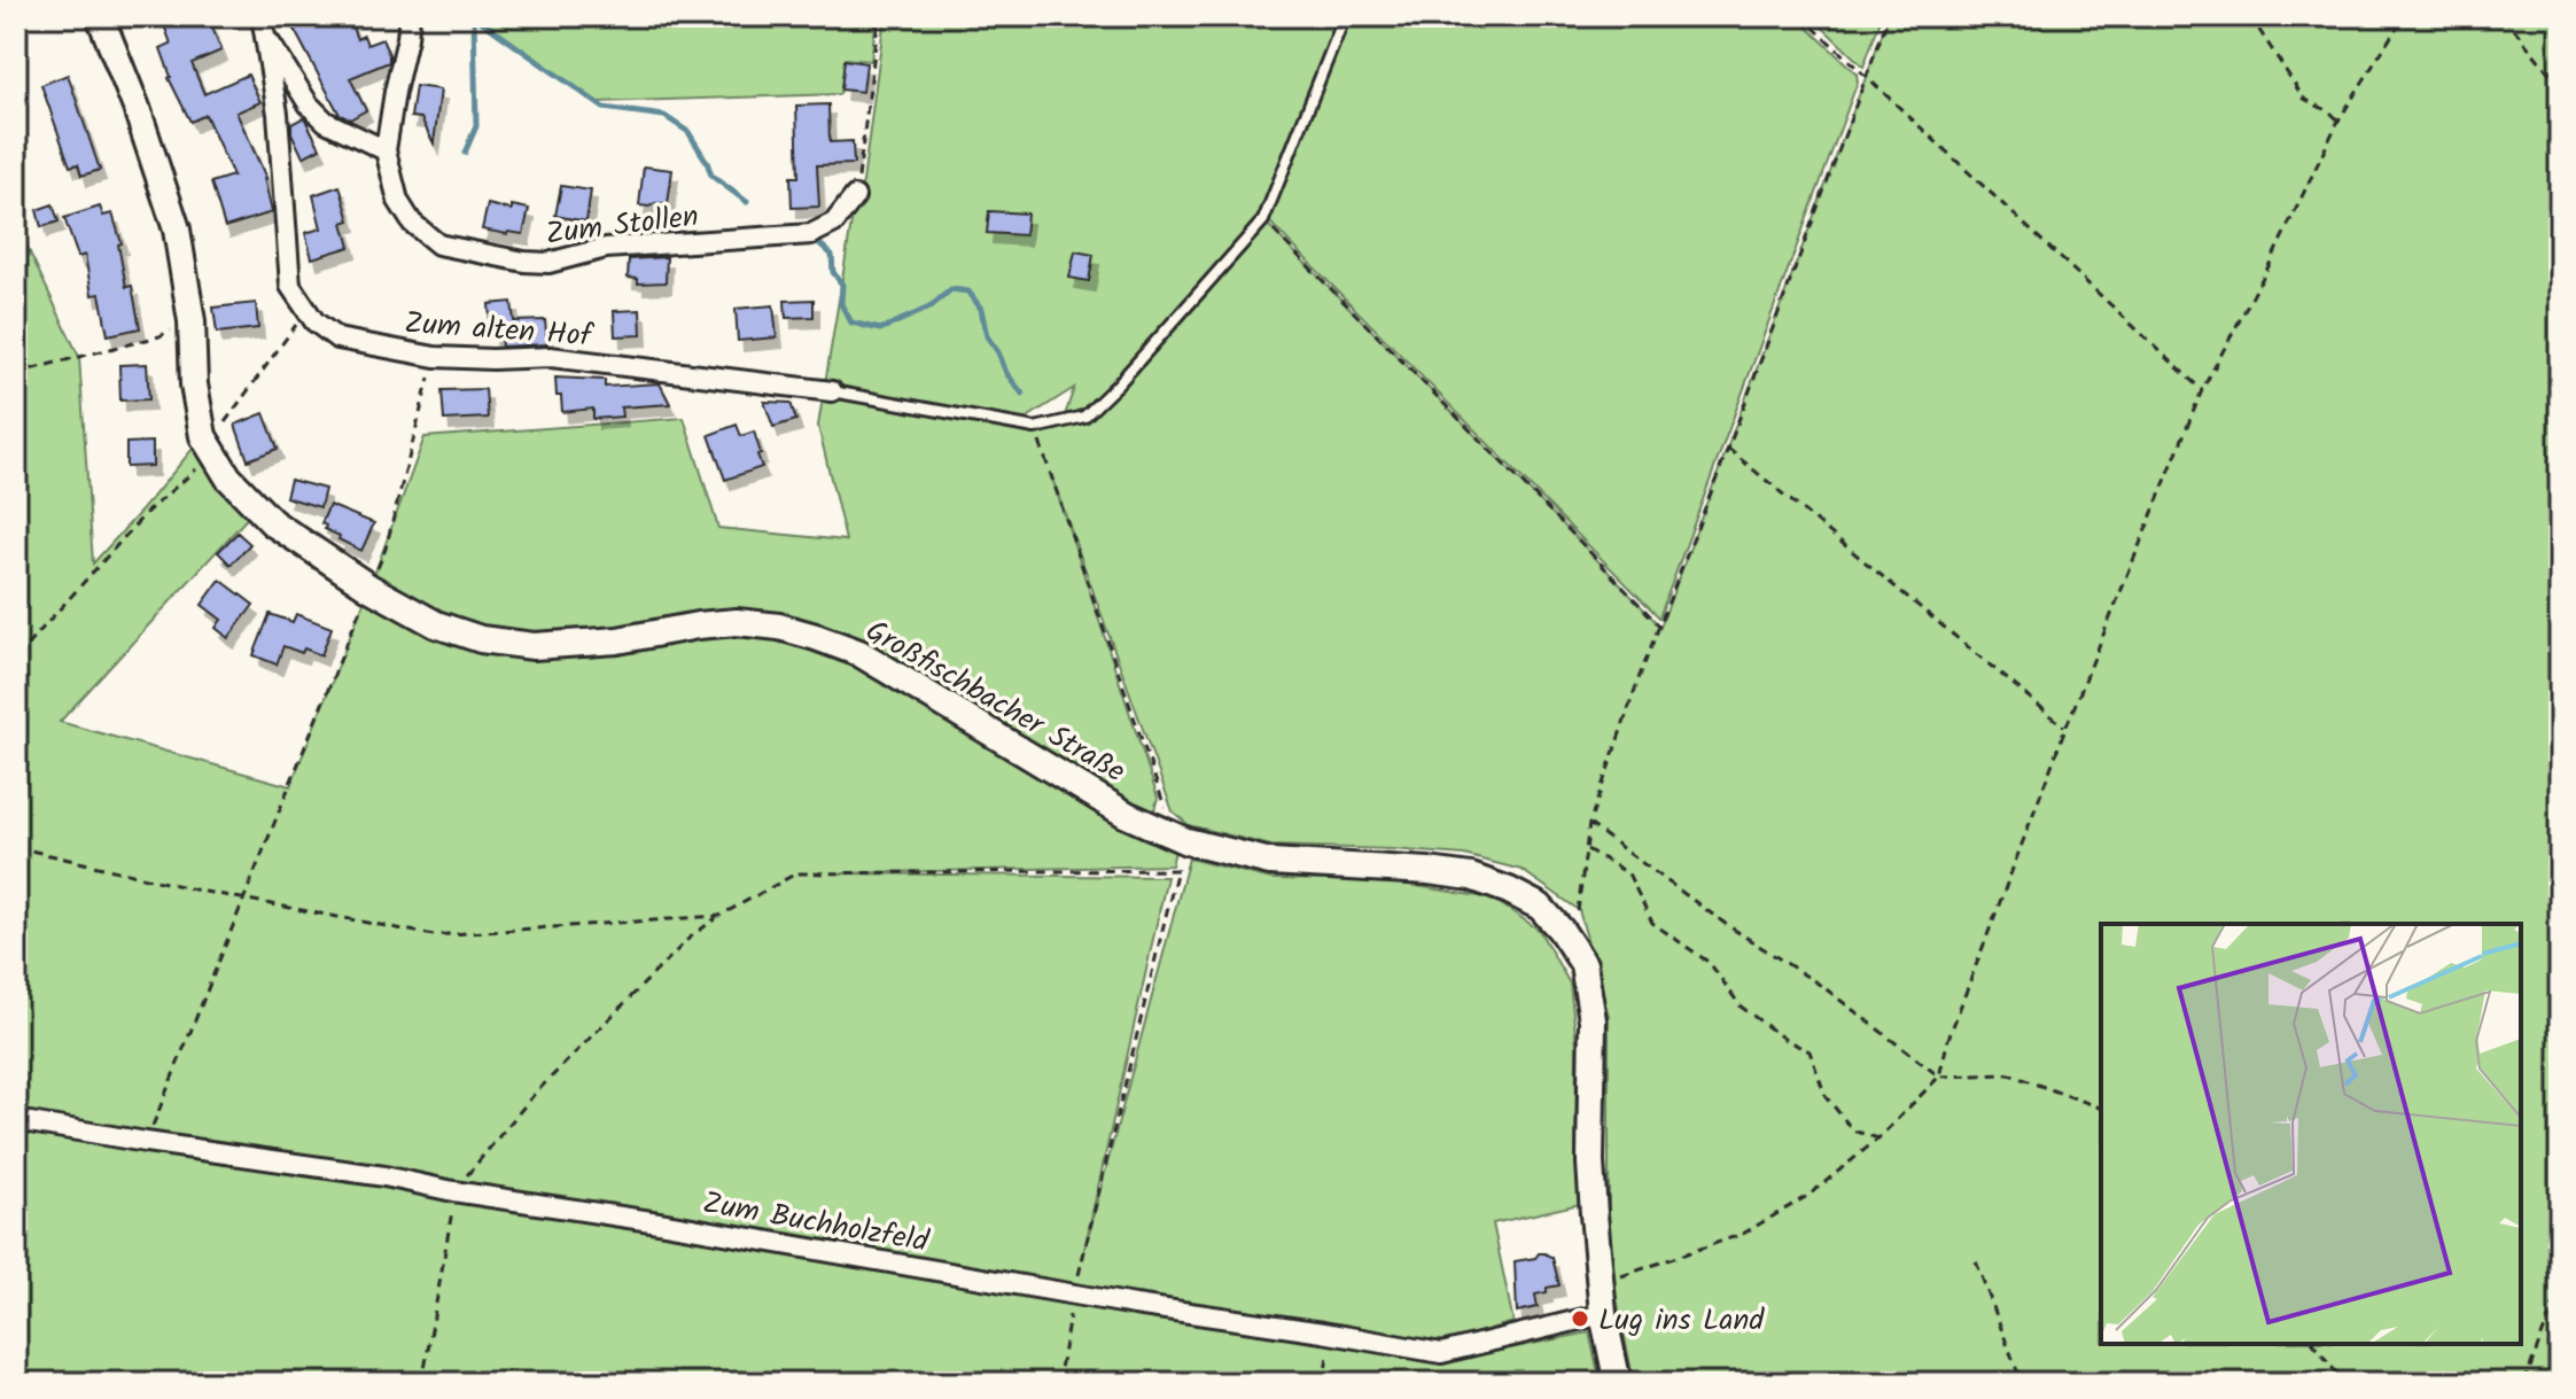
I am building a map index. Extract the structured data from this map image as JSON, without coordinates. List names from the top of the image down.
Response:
{
  "streets": {
    "main road": ["Großfischbacher Straße"],
    "street": ["Zum Stollen", "Zum alten Hof", "Zum Buchholzfeld"]
  },
  "crossings": [
    ["Großfischbacher Straße", "Zum Buchholzfeld"]
  ],
  "places": ["Lug ins Land"]
}
